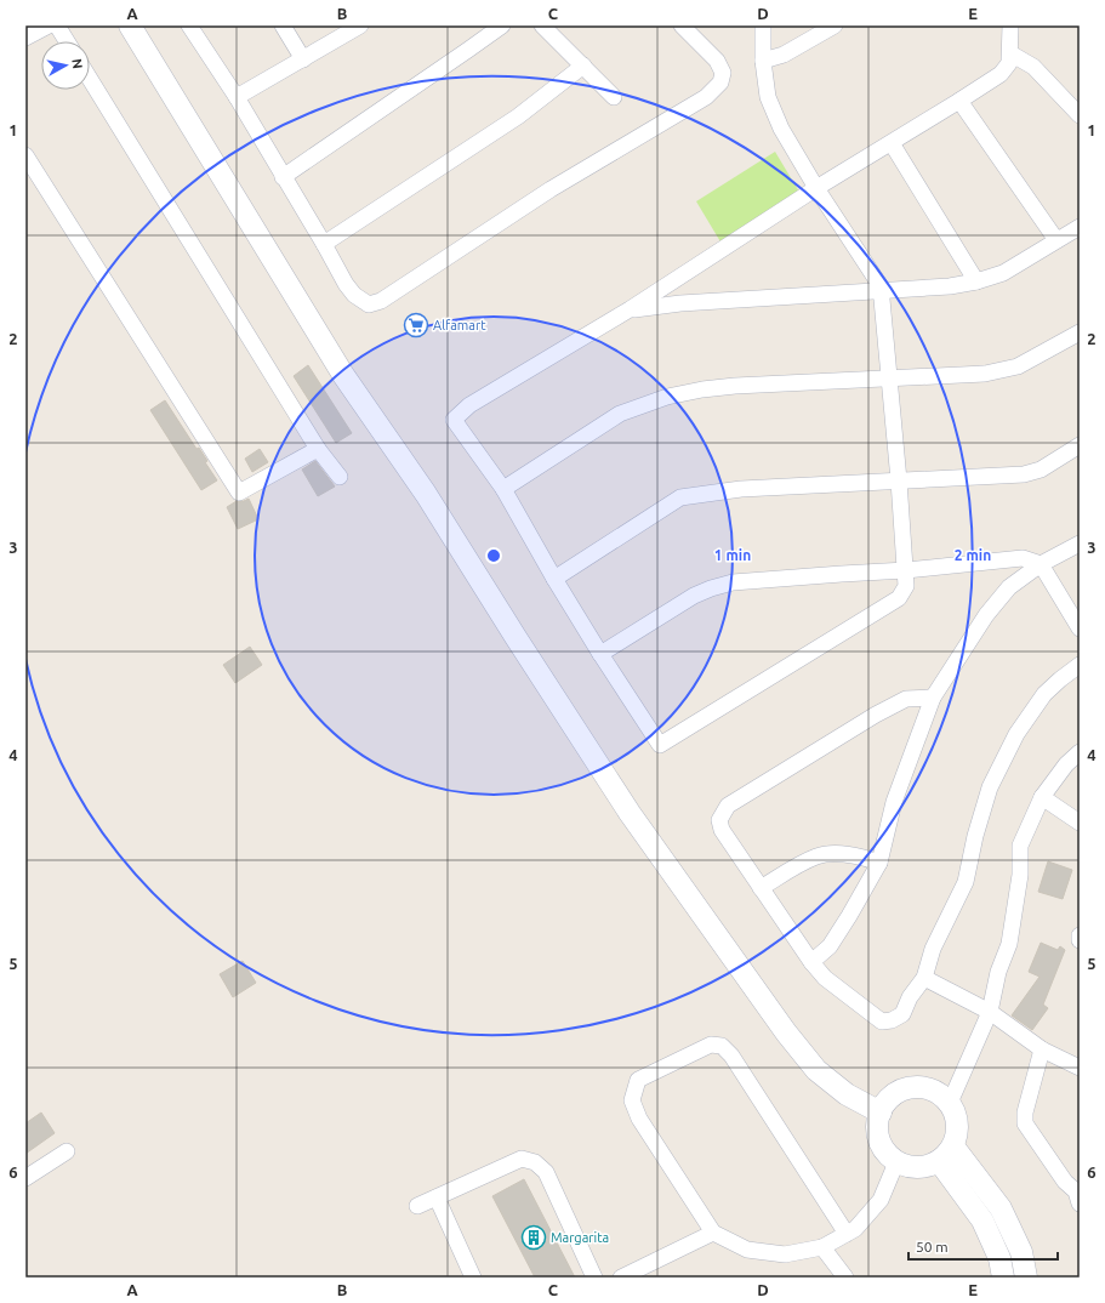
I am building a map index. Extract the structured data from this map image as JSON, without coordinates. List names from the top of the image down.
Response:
{
  "places": {
    "supermarket": ["Alfamart"],
    "building": ["Margarita"]
  },
  "scale_bar": "50 m",
  "north": "right",
  "grid": {
    "columns": [
      "A",
      "B",
      "C",
      "D",
      "E"
    ],
    "rows": [
      "1",
      "2",
      "3",
      "4",
      "5",
      "6"
    ]
  },
  "rings": ["1 min", "2 min"]
}
